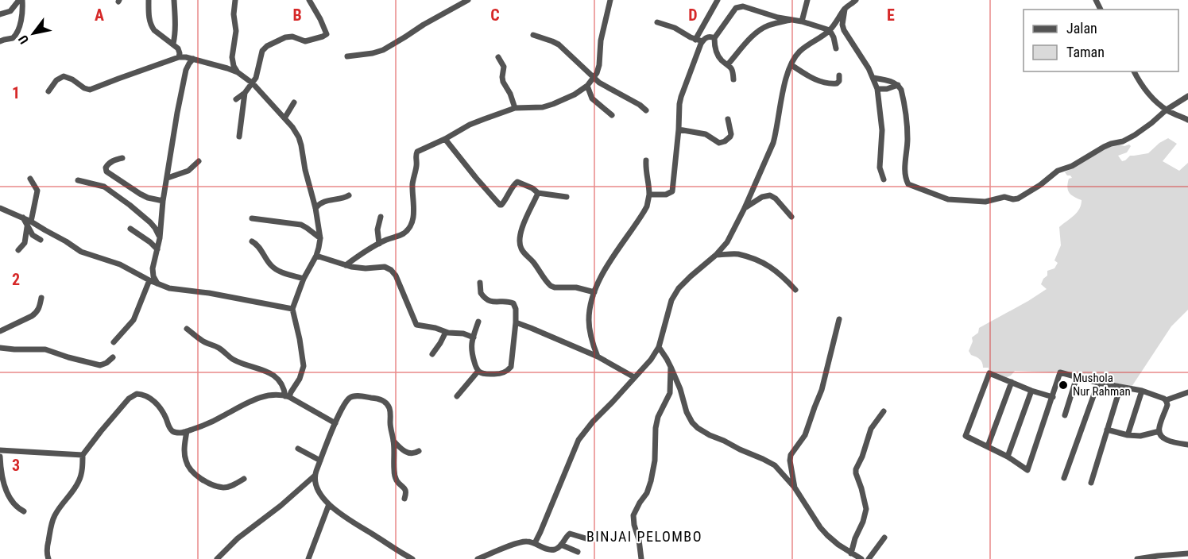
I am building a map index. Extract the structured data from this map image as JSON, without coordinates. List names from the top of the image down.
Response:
{
  "districts": ["BINJAI PELOMBO"],
  "places": ["Mushola Nur Rahman"],
  "legend": ["Jalan", "Taman"],
  "north": "bottom left",
  "grid": {
    "columns": [
      "A",
      "B",
      "C",
      "D",
      "E"
    ],
    "rows": ["1", "2", "3"]
  }
}
